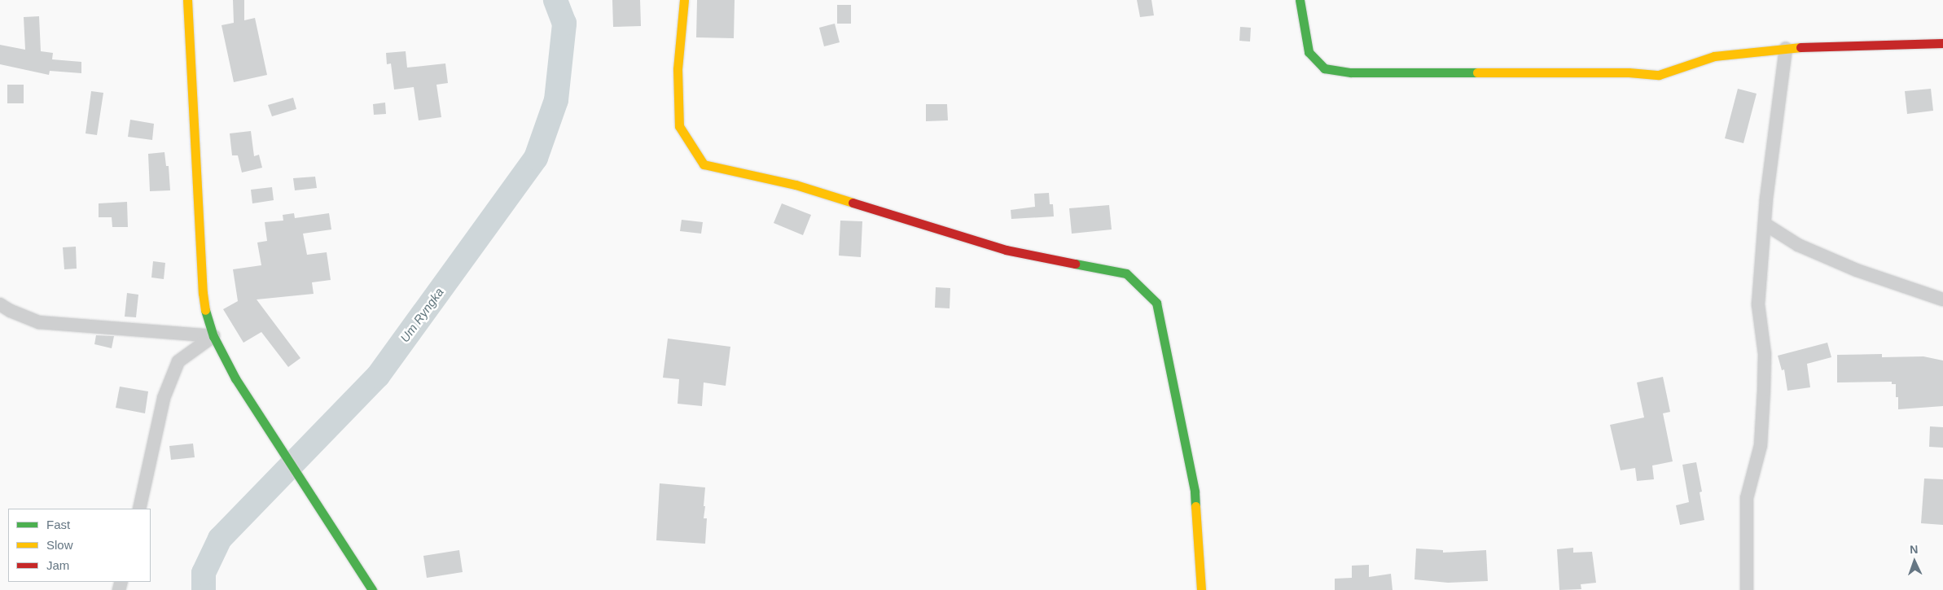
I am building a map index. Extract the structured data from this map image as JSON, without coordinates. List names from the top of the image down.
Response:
{
  "water": ["Um Ryngka"],
  "legend": ["Fast", "Slow", "Jam"],
  "north": "top"
}
